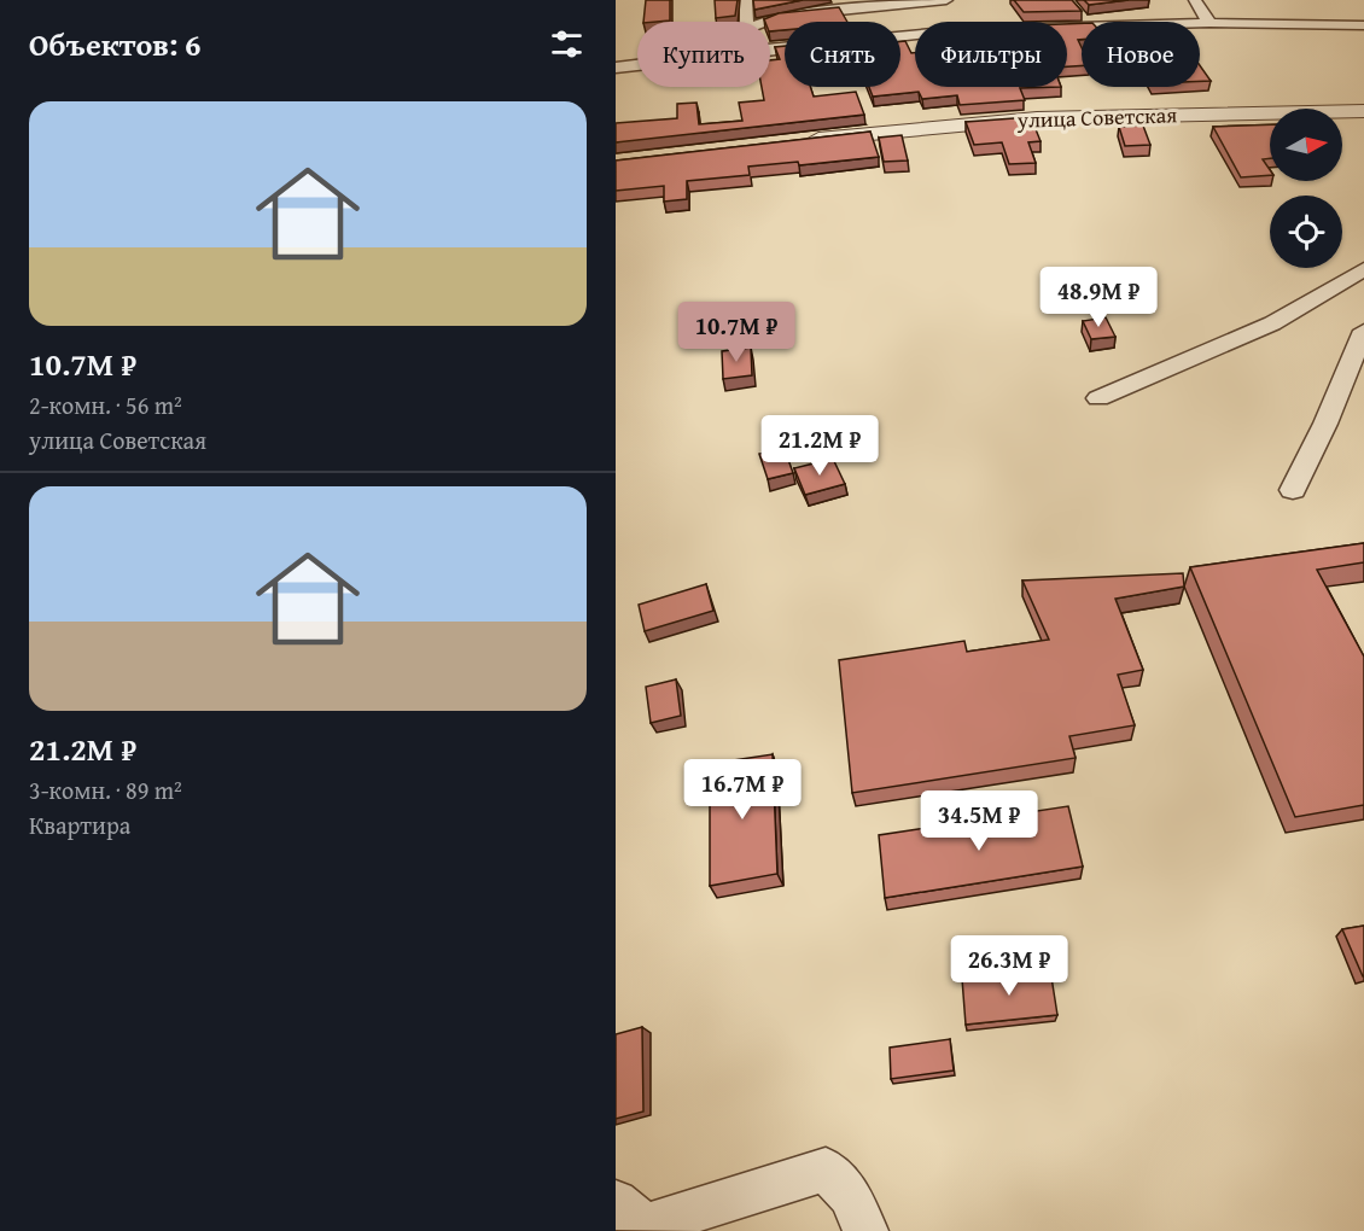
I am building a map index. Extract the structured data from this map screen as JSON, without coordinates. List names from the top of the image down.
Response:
{
  "streets": {
    "street": ["улица Советская"]
  },
  "north": "right",
  "page": {
    "heading": "Объектов: 6",
    "chip": [
      "Купить",
      "Снять",
      "Фильтры",
      "Новое"
    ],
    "list": [
      {
        "name": "10.7M ₽",
        "note": "2-комн. · 56 m² · улица Советская"
      },
      {
        "name": "21.2M ₽",
        "note": "3-комн. · 89 m² · Квартира"
      }
    ],
    "price": [
      "48.9M ₽",
      "10.7M ₽",
      "21.2M ₽",
      "16.7M ₽",
      "34.5M ₽",
      "26.3M ₽"
    ]
  }
}
